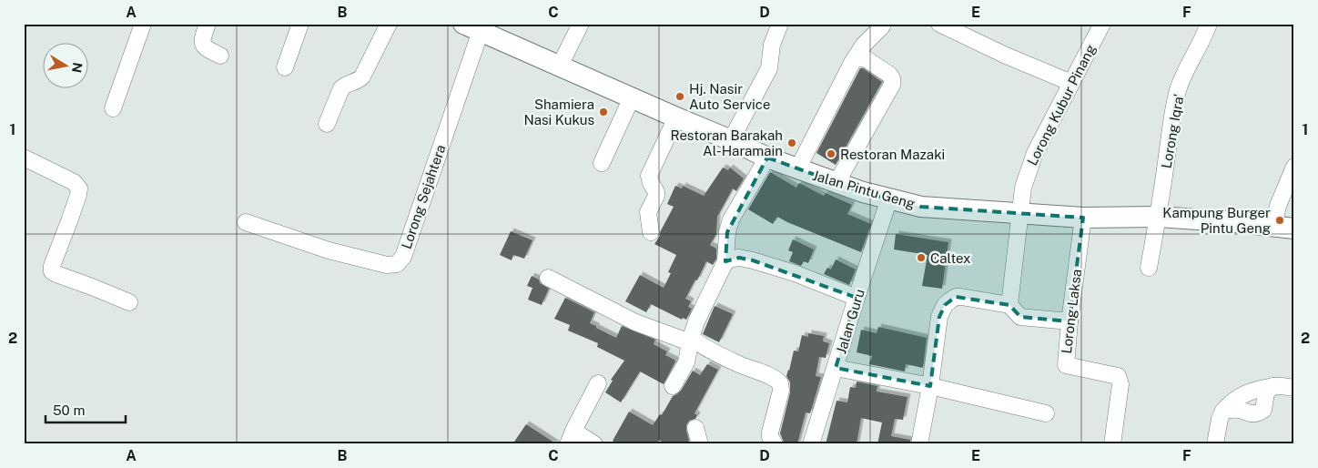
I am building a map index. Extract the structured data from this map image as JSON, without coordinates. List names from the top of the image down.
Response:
{
  "streets": {
    "main road": ["Jalan Pintu Geng"],
    "street": [
      "Lorong Kubur Pinang",
      "Lorong Iqra'",
      "Lorong Sejahtera",
      "Lorong Laksa",
      "Jalan Guru"
    ]
  },
  "crossings": [
    ["Lorong Kubur Pinang", "Jalan Pintu Geng"],
    ["Lorong Iqra'", "Jalan Pintu Geng"],
    ["Jalan Pintu Geng", "Lorong Sejahtera"],
    ["Jalan Pintu Geng", "Lorong Laksa"],
    ["Jalan Pintu Geng", "Jalan Guru"]
  ],
  "places": [
    "Hj. Nasir Auto Service",
    "Shamiera Nasi Kukus",
    "Restoran Barakah Al-Haramain",
    "Restoran Mazaki",
    "Kampung Burger Pintu Geng",
    "Caltex"
  ],
  "scale_bar": "50 m",
  "north": "right",
  "grid": {
    "columns": [
      "A",
      "B",
      "C",
      "D",
      "E",
      "F"
    ],
    "rows": ["1", "2"]
  }
}
